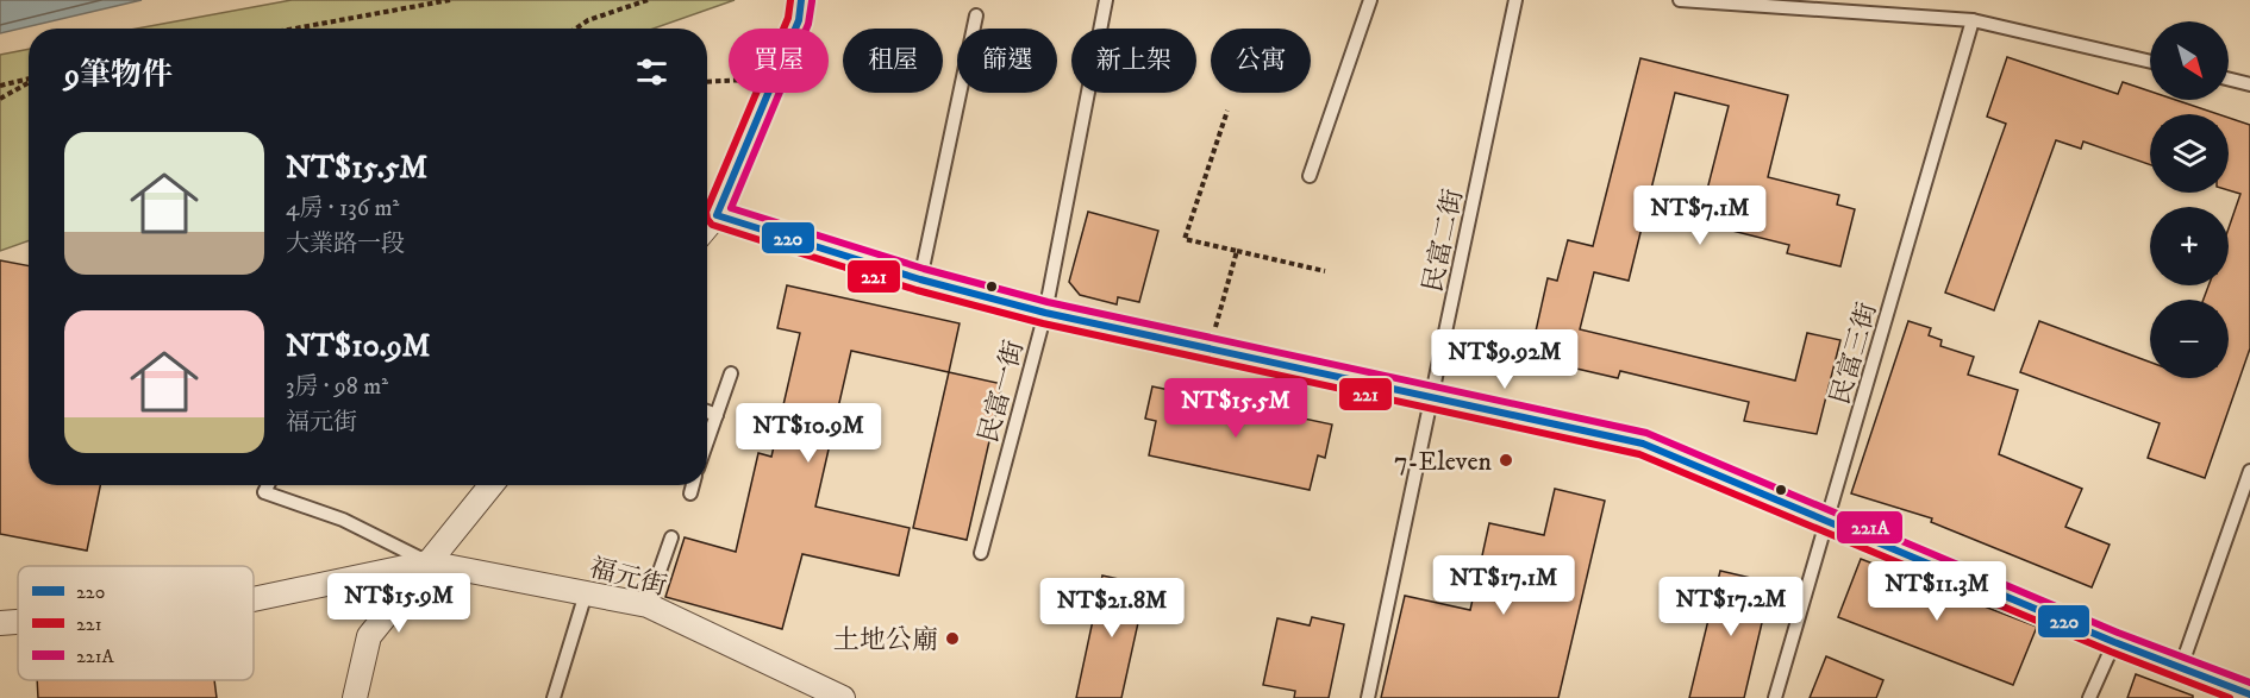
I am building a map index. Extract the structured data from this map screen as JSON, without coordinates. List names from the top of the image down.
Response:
{
  "streets": {
    "street": ["福元街"],
    "lane": ["民富二街", "民富三街", "民富一街"]
  },
  "places": ["7-Eleven", "土地公廟"],
  "lines": ["transit line 220", "transit line 221", "transit line 221A"],
  "legend": ["220", "221", "221A"],
  "north": "bottom right",
  "page": {
    "map_buttons": ["+", "−"],
    "chip": [
      "買屋",
      "租屋",
      "篩選",
      "新上架",
      "公寓"
    ],
    "heading": "9筆物件",
    "list": [
      {
        "name": "NT$15.5M",
        "note": "4房 · 136 m² · 大業路一段"
      },
      {
        "name": "NT$10.9M",
        "note": "3房 · 98 m² · 福元街"
      }
    ],
    "price": [
      "NT$7.1M",
      "NT$9.92M",
      "NT$15.5M",
      "NT$10.9M",
      "NT$17.1M",
      "NT$11.3M",
      "NT$15.9M",
      "NT$17.2M",
      "NT$21.8M"
    ]
  }
}
